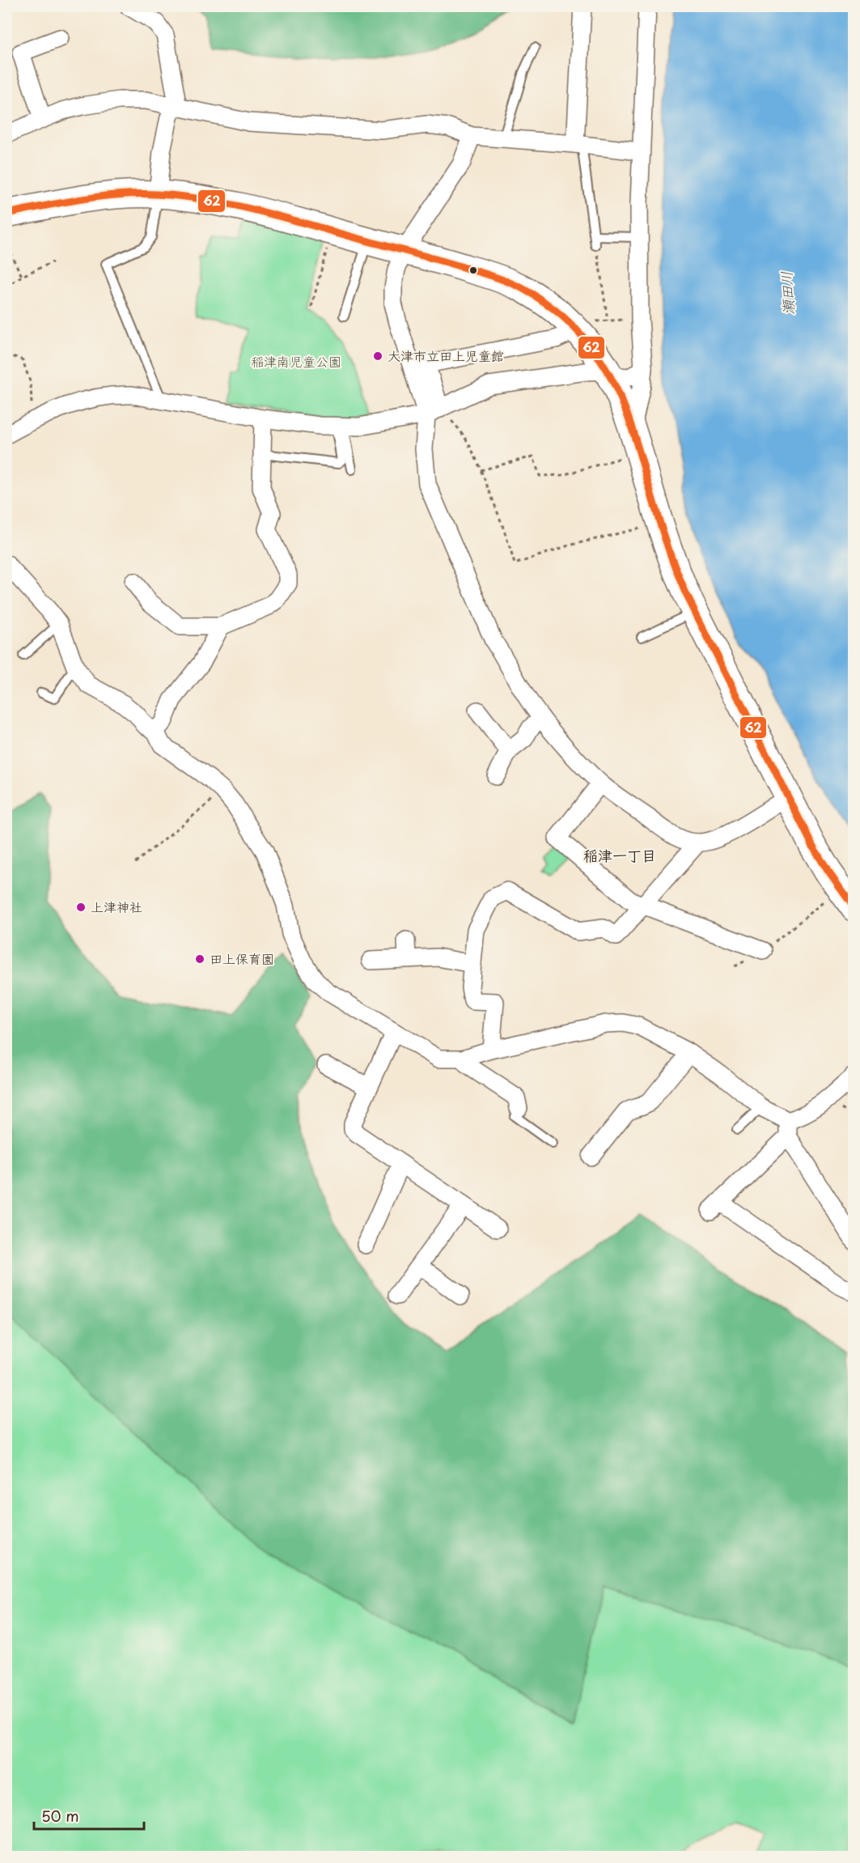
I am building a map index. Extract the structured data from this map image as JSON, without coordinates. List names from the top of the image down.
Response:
{
  "districts": ["稲津一丁目"],
  "water": ["瀬田川"],
  "parks": ["稲津南児童公園"],
  "places": ["大津市立田上児童館", "上津神社", "田上保育園"],
  "lines": ["transit line 62"],
  "scale_bar": "50 m"
}
